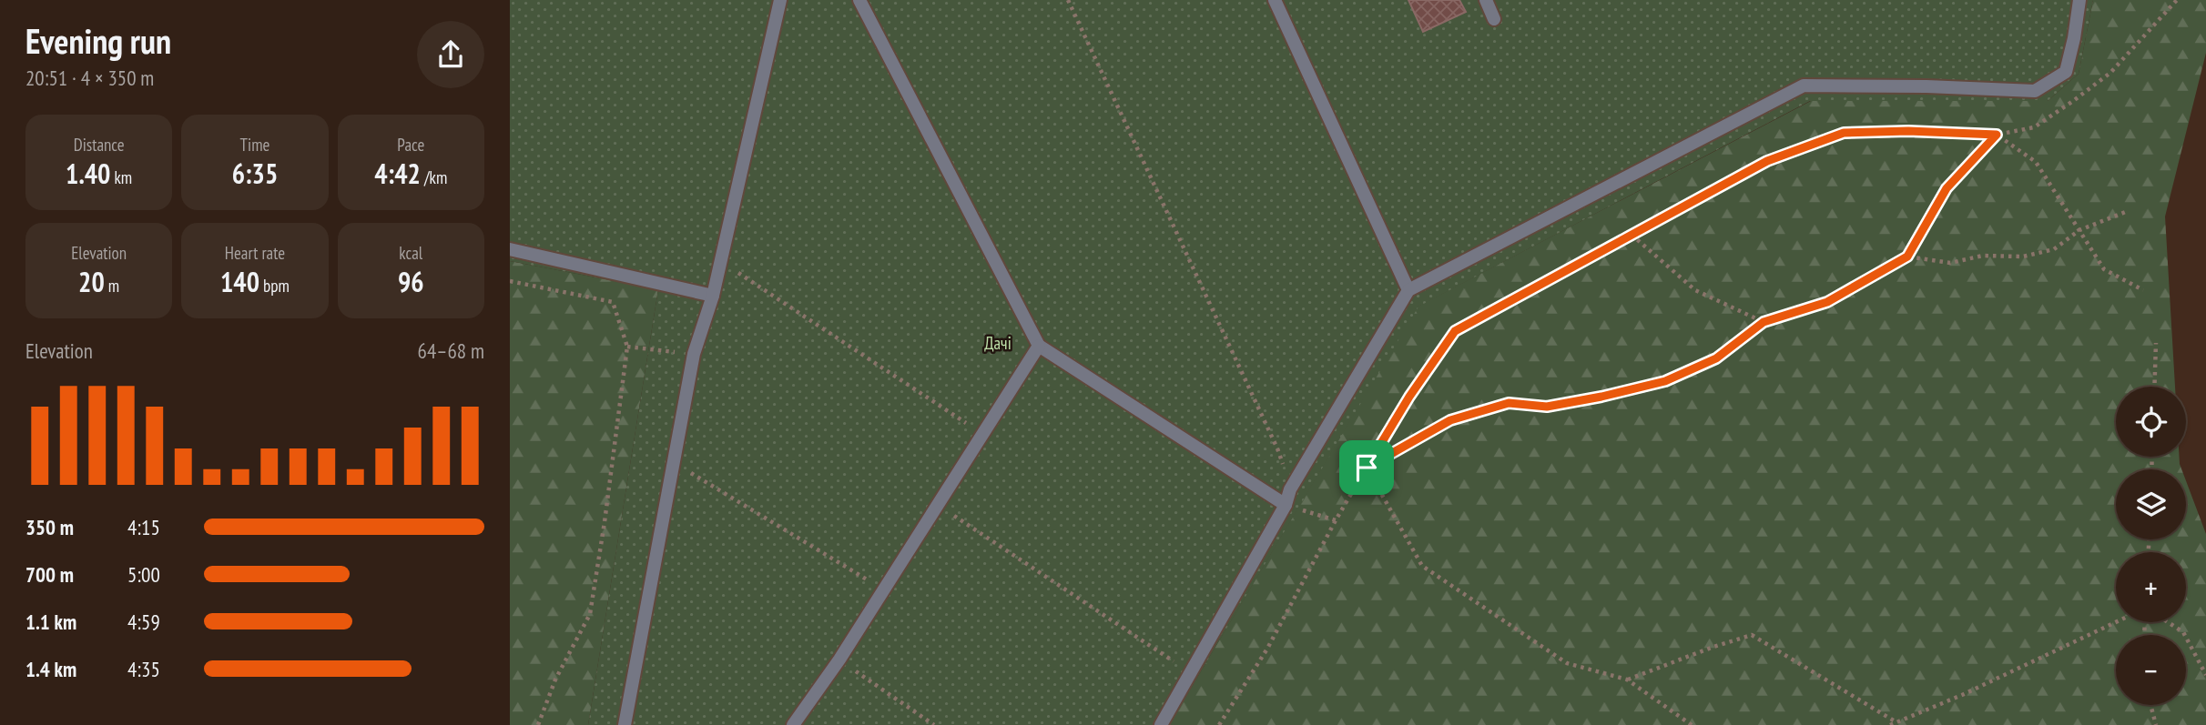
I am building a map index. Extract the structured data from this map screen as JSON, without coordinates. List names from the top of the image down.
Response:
{
  "parks": ["Дачі"],
  "page": {
    "heading": ["Evening run", "20:51 · 4 × 350 m"],
    "stats": [
      ["Distance", "1.40 km"],
      ["Time", "6:35"],
      ["Pace", "4:42 /km"],
      ["Elevation", "20 m"],
      ["Heart rate", "140 bpm"],
      ["kcal", "96"]
    ],
    "chart": ["Elevation", "64–68 m"],
    "map_buttons": ["+", "−"],
    "list": [
      {
        "name": "350 m",
        "note": "4:15"
      },
      {
        "name": "700 m",
        "note": "5:00"
      },
      {
        "name": "1.1 km",
        "note": "4:59"
      },
      {
        "name": "1.4 km",
        "note": "4:35"
      }
    ]
  }
}
